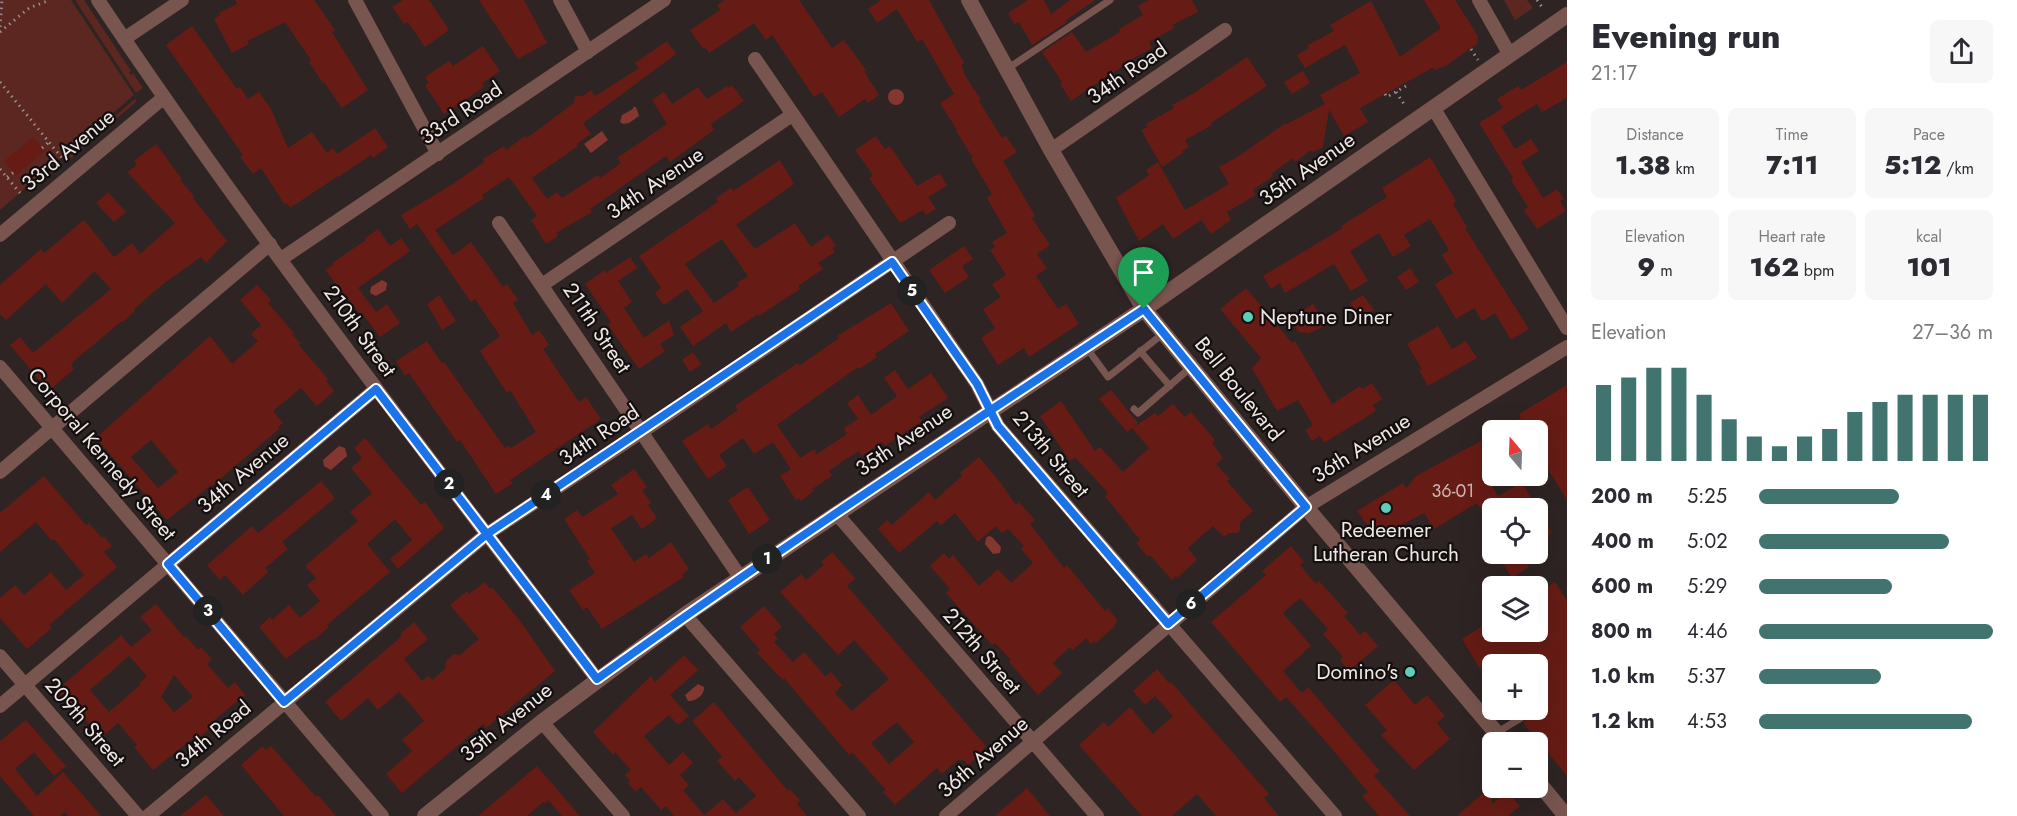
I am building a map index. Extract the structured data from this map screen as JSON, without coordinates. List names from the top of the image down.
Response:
{
  "streets": {
    "street": [
      "34th Road",
      "33rd Road",
      "33rd Avenue",
      "35th Avenue",
      "34th Avenue",
      "211th Street",
      "210th Street",
      "Bell Boulevard",
      "36th Avenue",
      "Corporal Kennedy Street",
      "213th Street",
      "212th Street",
      "209th Street"
    ]
  },
  "crossings": [
    ["34th Road", "211th Street"],
    ["34th Road", "210th Street"],
    ["34th Road", "Bell Boulevard"],
    ["34th Road", "Corporal Kennedy Street"],
    ["34th Road", "213th Street"],
    ["33rd Road", "210th Street"],
    ["33rd Avenue", "210th Street"],
    ["35th Avenue", "211th Street"],
    ["35th Avenue", "210th Street"],
    ["35th Avenue", "Bell Boulevard"],
    ["35th Avenue", "213th Street"],
    ["35th Avenue", "212th Street"],
    ["34th Avenue", "211th Street"],
    ["34th Avenue", "210th Street"],
    ["34th Avenue", "Corporal Kennedy Street"],
    ["34th Avenue", "213th Street"],
    ["34th Avenue", "209th Street"],
    ["Bell Boulevard", "36th Avenue"],
    ["36th Avenue", "213th Street"],
    ["36th Avenue", "212th Street"]
  ],
  "places": ["Neptune Diner", "Redeemer Lutheran Church", "Domino's"],
  "house_numbers": ["36-01"],
  "north": "top",
  "page": {
    "heading": ["Evening run", "21:17"],
    "stats": [
      ["Distance", "1.38 km"],
      ["Time", "7:11"],
      ["Pace", "5:12 /km"],
      ["Elevation", "9 m"],
      ["Heart rate", "162 bpm"],
      ["kcal", "101"]
    ],
    "pins": [
      "5",
      "2",
      "4",
      "1",
      "6",
      "3"
    ],
    "chart": ["Elevation", "27–36 m"],
    "map_buttons": ["+", "−"],
    "list": [
      {
        "name": "200 m",
        "note": "5:25"
      },
      {
        "name": "400 m",
        "note": "5:02"
      },
      {
        "name": "600 m",
        "note": "5:29"
      },
      {
        "name": "800 m",
        "note": "4:46"
      },
      {
        "name": "1.0 km",
        "note": "5:37"
      },
      {
        "name": "1.2 km",
        "note": "4:53"
      }
    ]
  }
}
